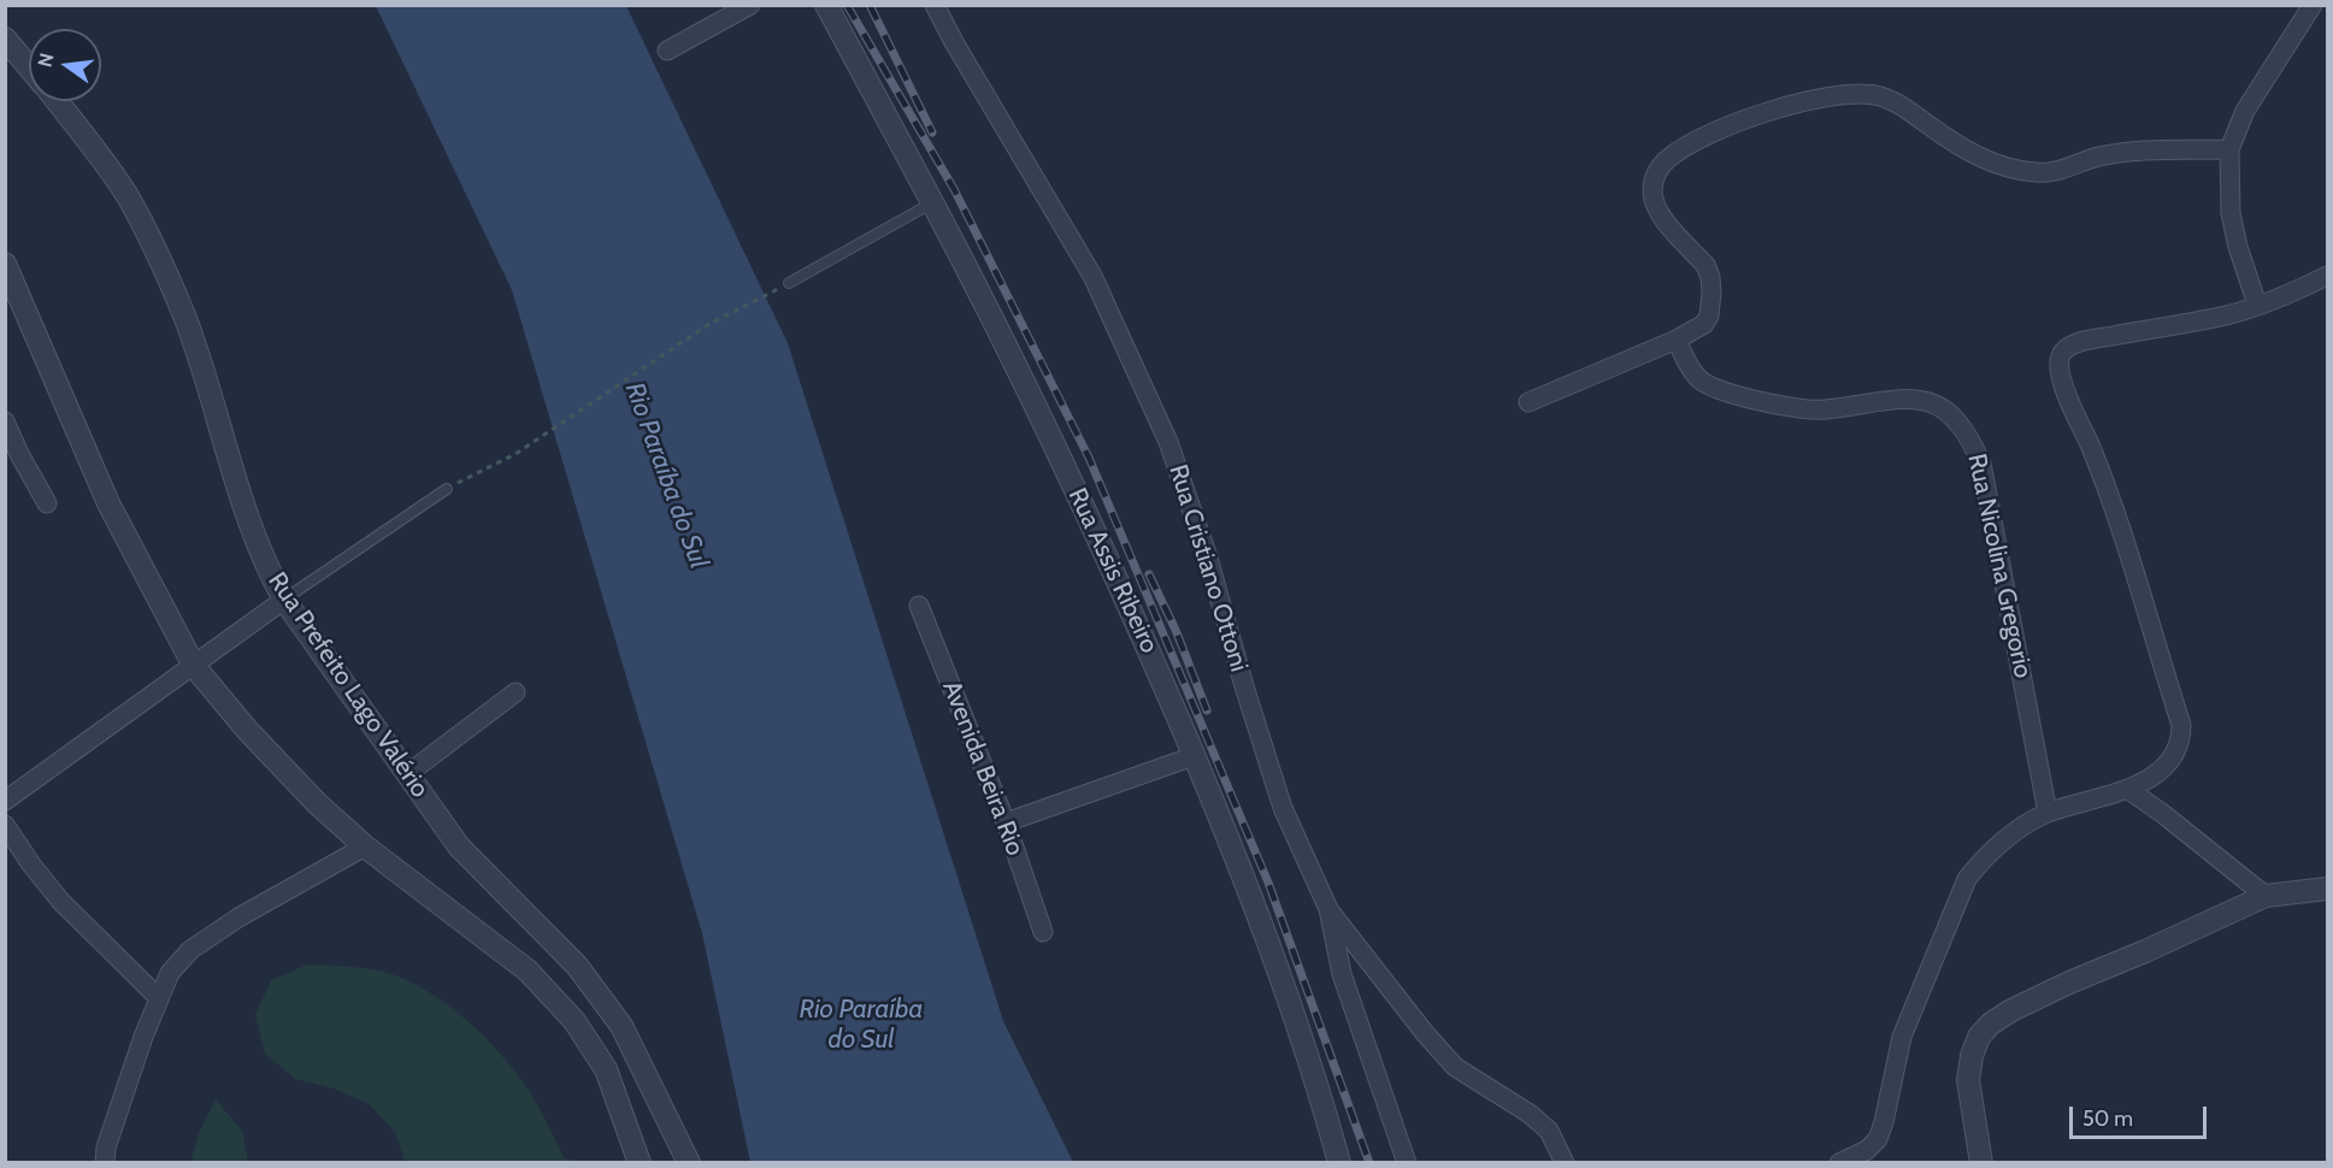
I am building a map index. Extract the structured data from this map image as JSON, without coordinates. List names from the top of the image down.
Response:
{
  "streets": {
    "street": [
      "Rua Nicolina Gregorio",
      "Rua Cristiano Ottoni",
      "Rua Assis Ribeiro",
      "Rua Prefeito Lago Valério",
      "Avenida Beira Rio"
    ]
  },
  "water": ["Rio Paraíba do Sul"],
  "scale_bar": "50 m",
  "north": "left"
}
